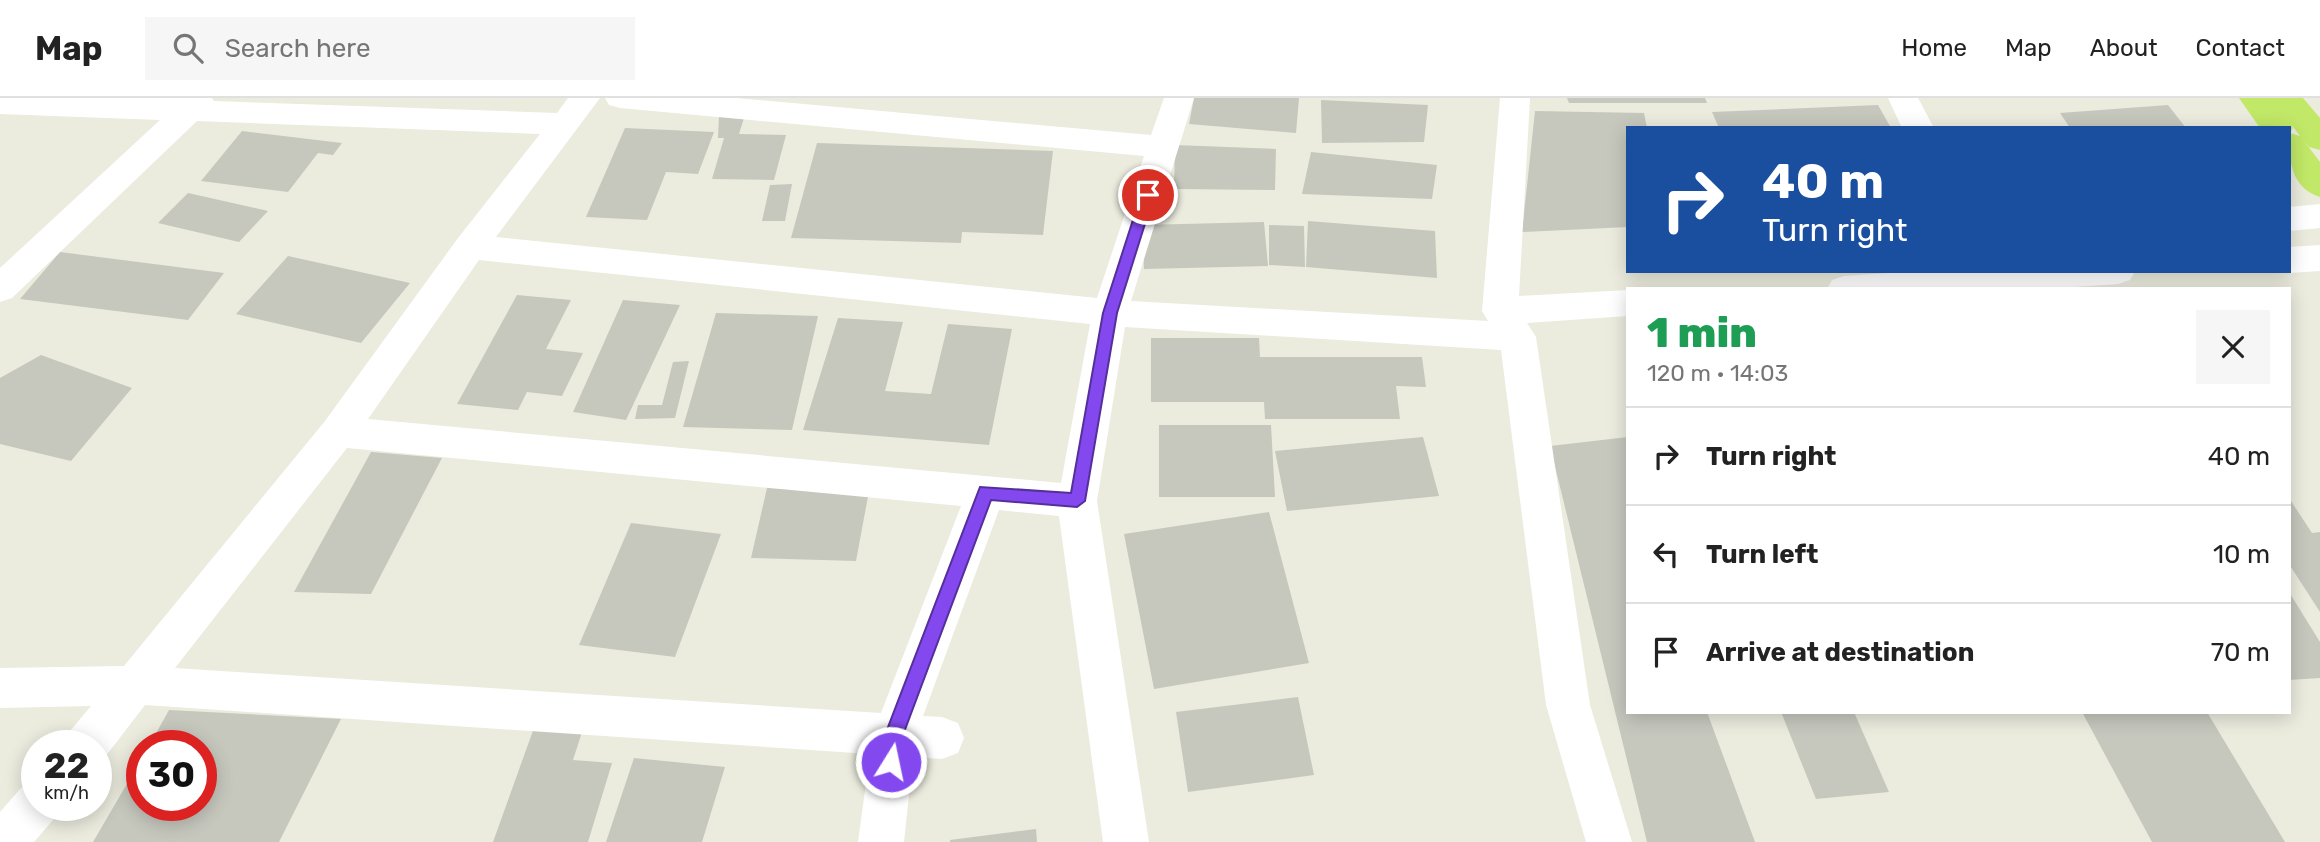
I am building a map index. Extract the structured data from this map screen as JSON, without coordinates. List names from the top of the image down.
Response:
{
  "page": {
    "header": "Map",
    "search": "Search here",
    "nav": [
      "Home",
      "Map",
      "About",
      "Contact"
    ],
    "turn": ["40 m", "Turn right"],
    "heading": ["1 min", "120 m · 14:03"],
    "list": [
      {
        "name": "Turn right",
        "value": "40 m"
      },
      {
        "name": "Turn left",
        "value": "10 m"
      },
      {
        "name": "Arrive at destination",
        "value": "70 m"
      }
    ],
    "speed": "22 km/h",
    "limit": "30"
  }
}
